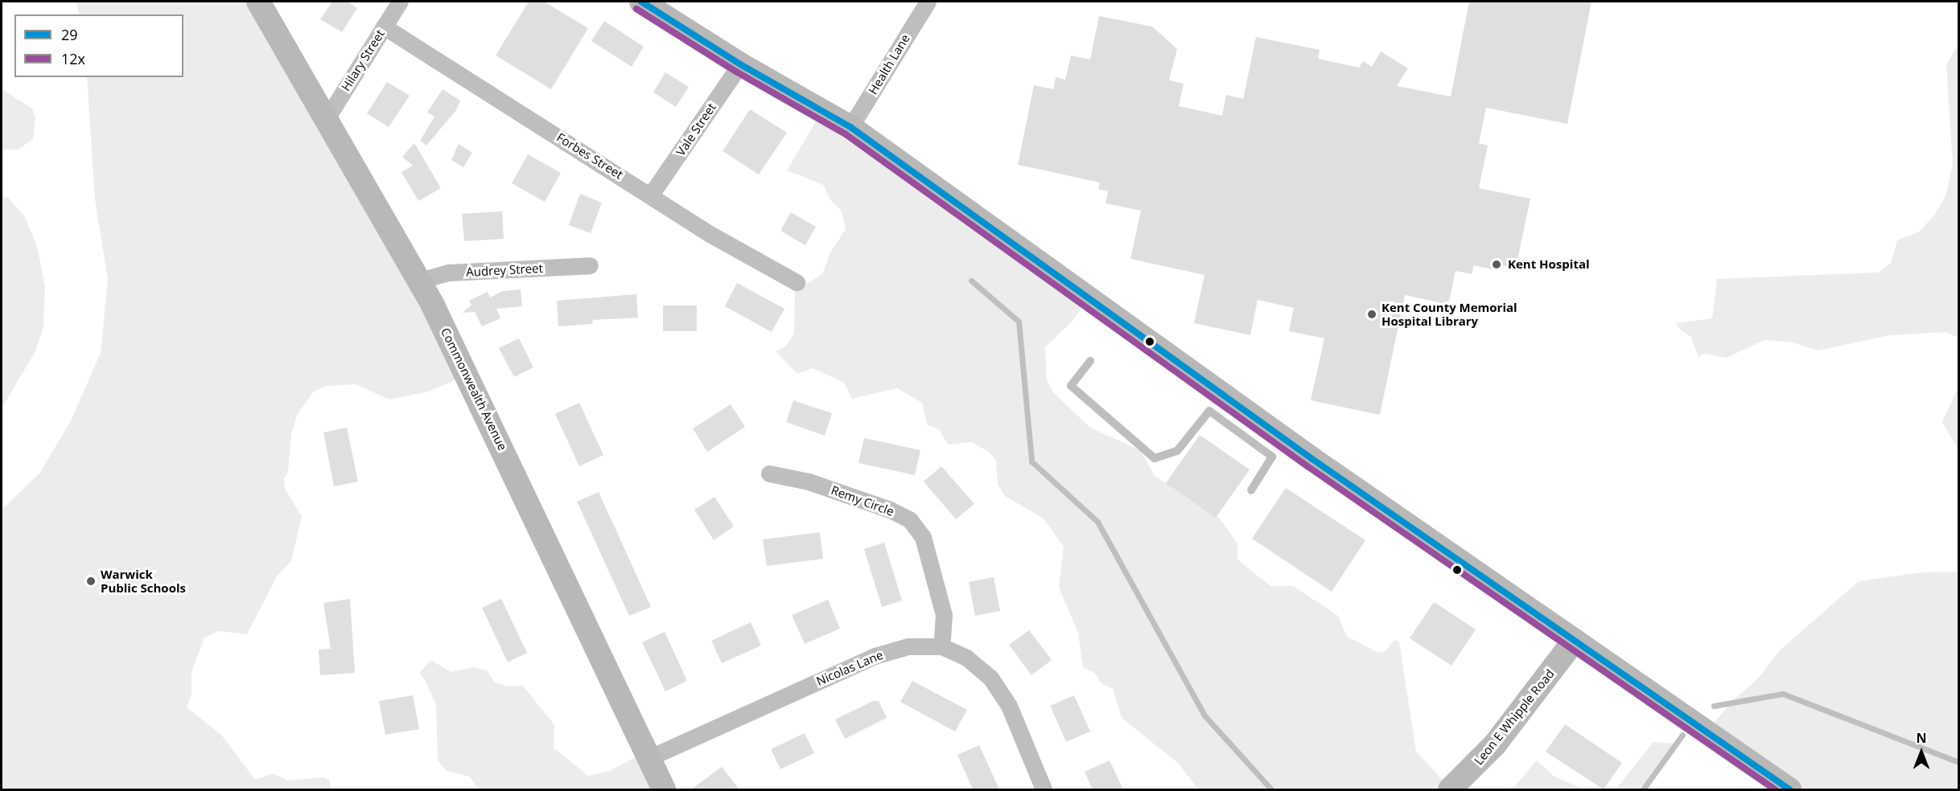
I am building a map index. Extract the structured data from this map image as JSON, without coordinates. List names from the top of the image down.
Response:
{
  "streets": {
    "main road": ["Commonwealth Avenue", "Leon E Whipple Road"],
    "street": [
      "Hilary Street",
      "Health Lane",
      "Vale Street",
      "Forbes Street",
      "Audrey Street",
      "Remy Circle",
      "Nicolas Lane"
    ]
  },
  "crossings": [
    ["Hilary Street", "Forbes Street"],
    ["Hilary Street", "Commonwealth Avenue"],
    ["Vale Street", "Forbes Street"],
    ["Audrey Street", "Commonwealth Avenue"],
    ["Commonwealth Avenue", "Nicolas Lane"],
    ["Remy Circle", "Nicolas Lane"]
  ],
  "places": ["Kent Hospital", "Kent County Memorial Hospital Library", "Warwick Public Schools"],
  "lines": ["transit line 29", "transit line 12x"],
  "legend": ["29", "12x"],
  "north": "top"
}
